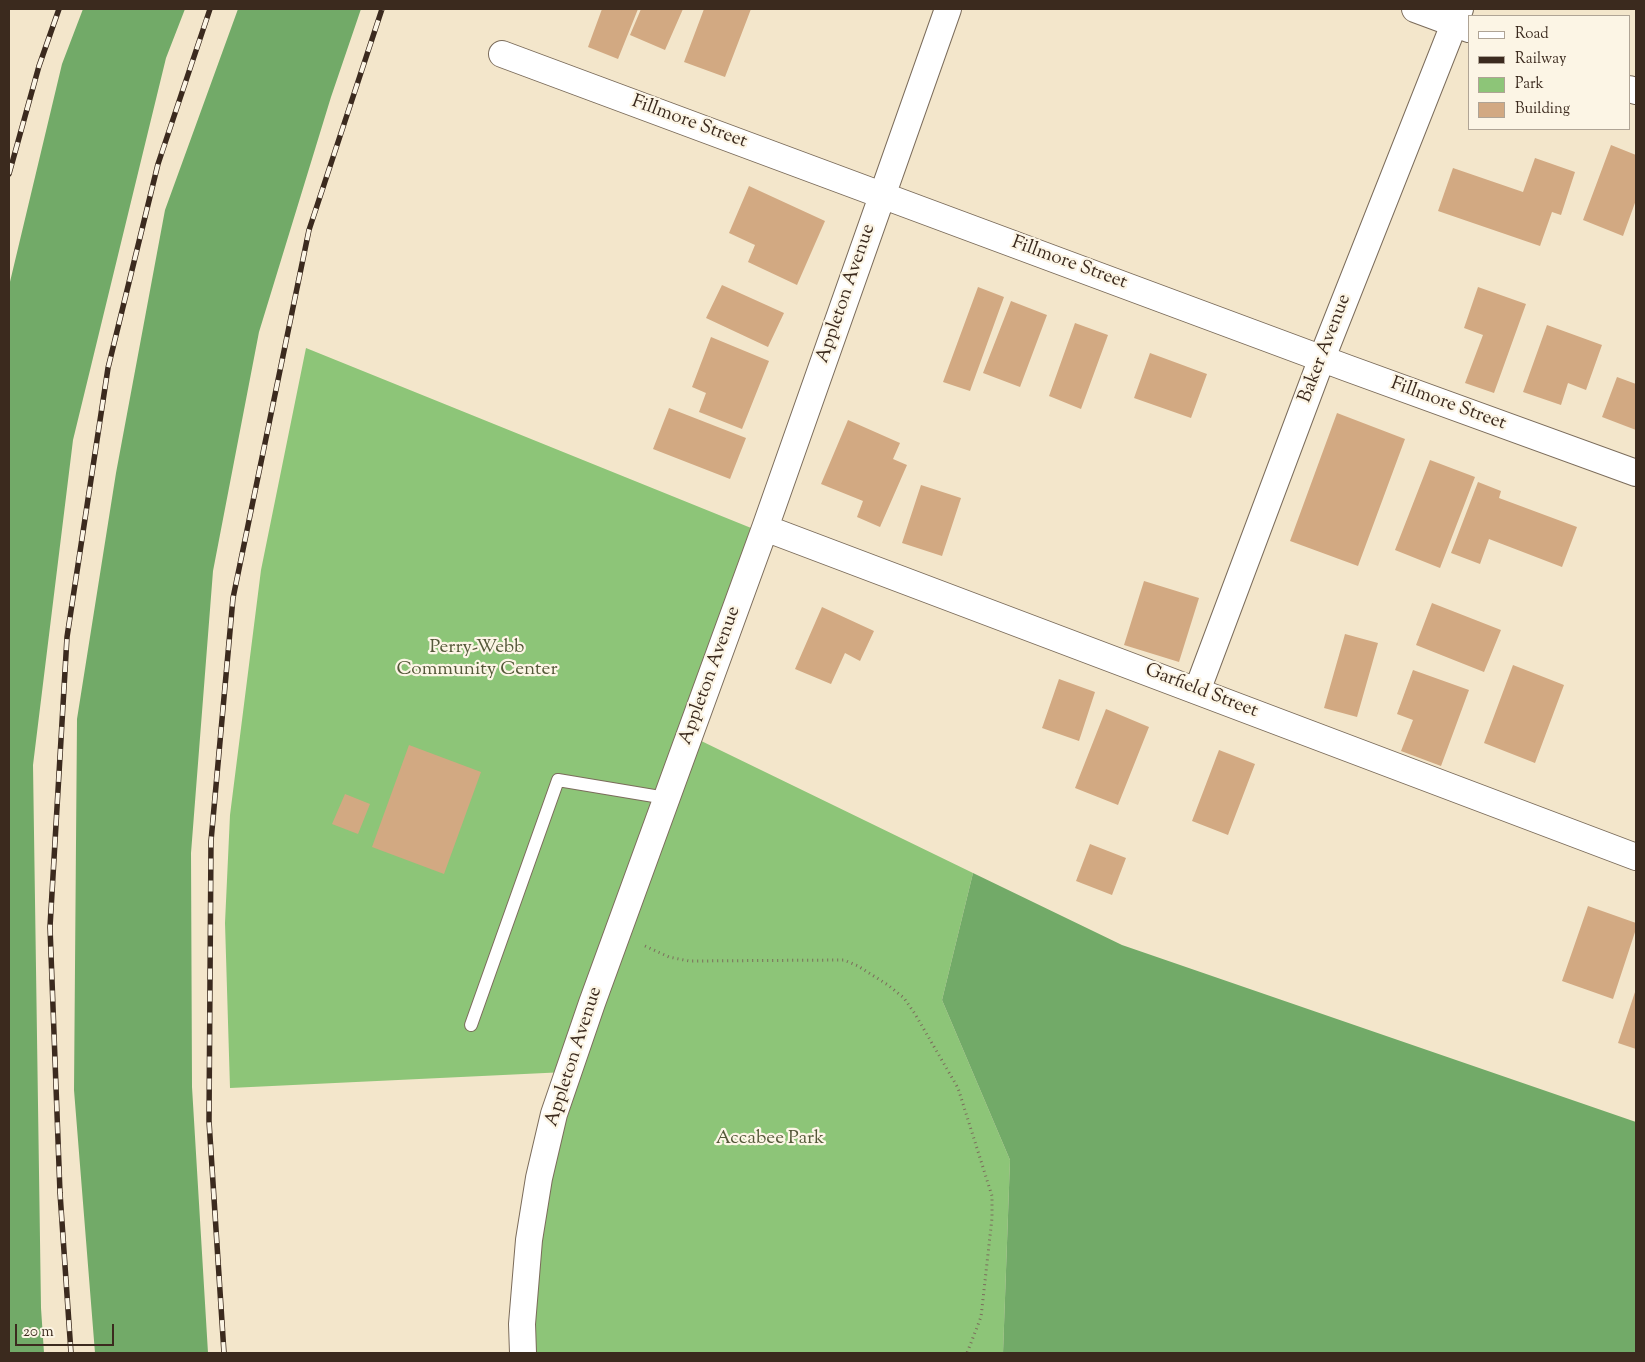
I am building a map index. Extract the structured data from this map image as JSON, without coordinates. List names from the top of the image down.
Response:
{
  "streets": {
    "street": [
      "Fillmore Street",
      "Appleton Avenue",
      "Baker Avenue",
      "Garfield Street"
    ]
  },
  "crossings": [
    ["Fillmore Street", "Appleton Avenue"],
    ["Fillmore Street", "Baker Avenue"],
    ["Appleton Avenue", "Garfield Street"],
    ["Baker Avenue", "Garfield Street"]
  ],
  "parks": ["Perry-Webb Community Center", "Accabee Park"],
  "legend": [
    "Road",
    "Railway",
    "Park",
    "Building"
  ],
  "scale_bar": "20 m"
}
